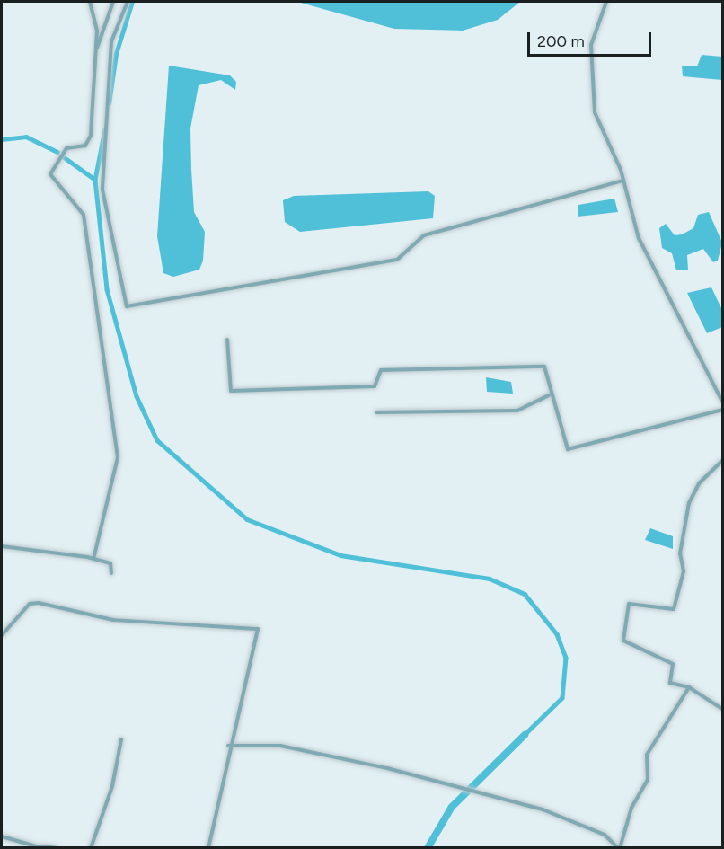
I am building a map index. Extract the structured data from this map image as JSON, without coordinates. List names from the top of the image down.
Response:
{
  "scale_bar": "200 m"
}
